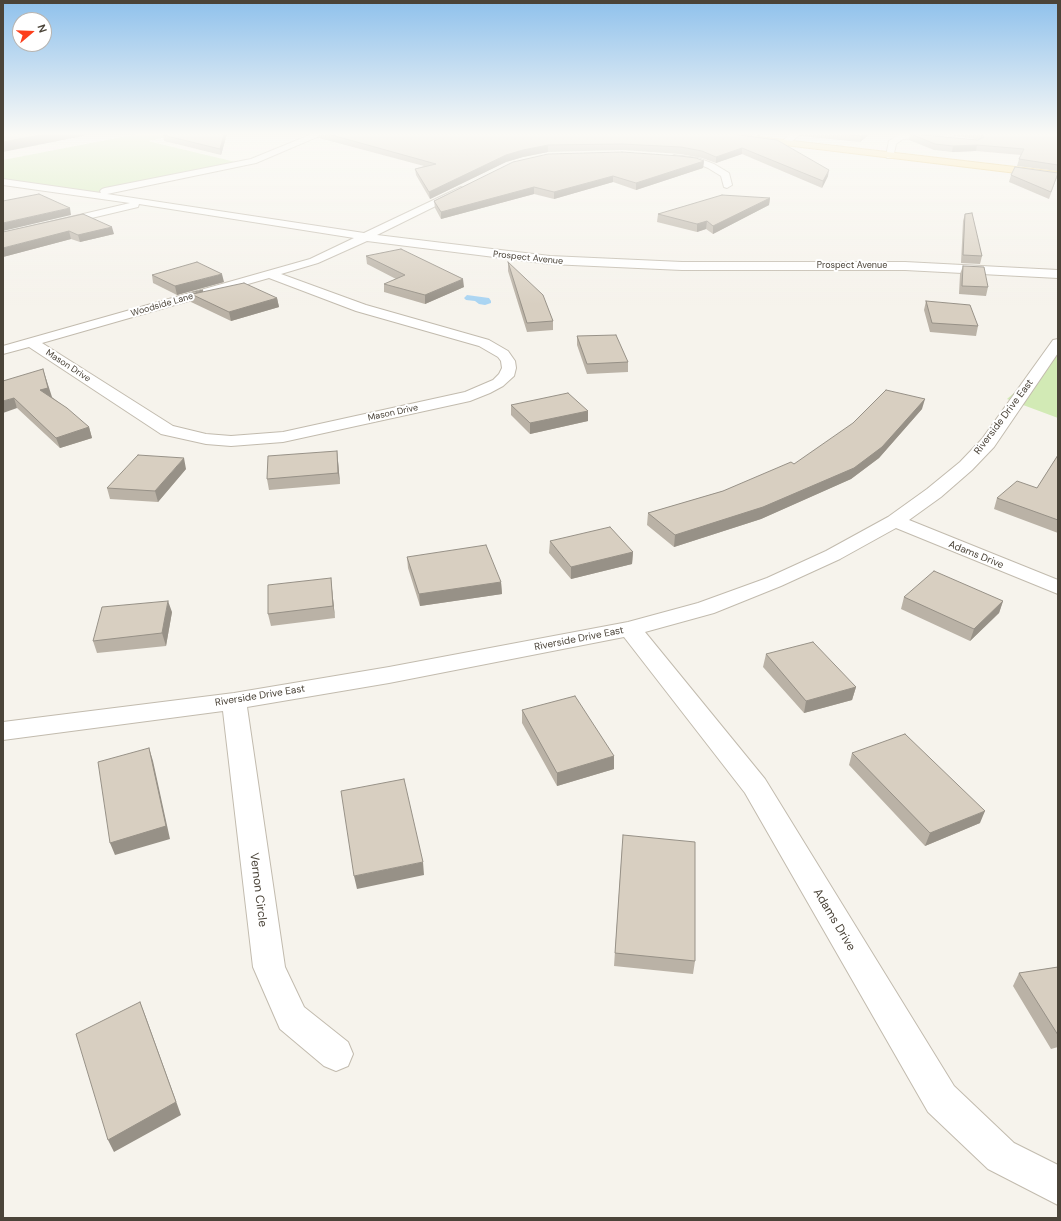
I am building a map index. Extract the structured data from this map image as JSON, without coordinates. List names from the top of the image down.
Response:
{
  "streets": {
    "street": [
      "Prospect Avenue",
      "Woodside Lane",
      "Mason Drive",
      "Riverside Drive East",
      "Adams Drive",
      "Vernon Circle"
    ]
  },
  "crossings": [
    ["Prospect Avenue", "Woodside Lane"],
    ["Woodside Lane", "Mason Drive"],
    ["Riverside Drive East", "Adams Drive"],
    ["Riverside Drive East", "Vernon Circle"]
  ],
  "north": "right"
}
